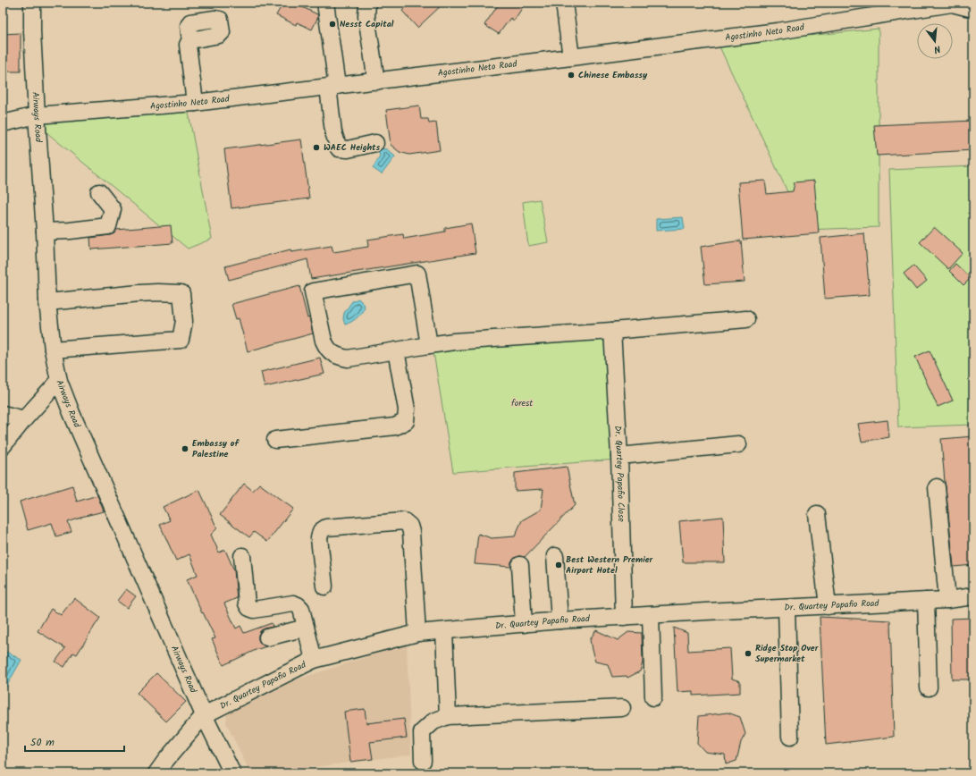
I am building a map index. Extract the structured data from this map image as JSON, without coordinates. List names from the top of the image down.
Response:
{
  "streets": {
    "street": [
      "Agostinho Neto Road",
      "Airways Road",
      "Dr. Quartey Papafio Close",
      "Dr. Quartey Papafio Road"
    ]
  },
  "crossings": [
    ["Agostinho Neto Road", "Airways Road"],
    ["Airways Road", "Dr. Quartey Papafio Road"],
    ["Dr. Quartey Papafio Close", "Dr. Quartey Papafio Road"]
  ],
  "parks": ["forest"],
  "places": [
    "Nesst Capital",
    "Chinese Embassy",
    "WAEC Heights",
    "Embassy of Palestine",
    "Best Western Premier Airport Hotel",
    "Ridge Stop Over Supermarket"
  ],
  "scale_bar": "50 m",
  "north": "bottom"
}
